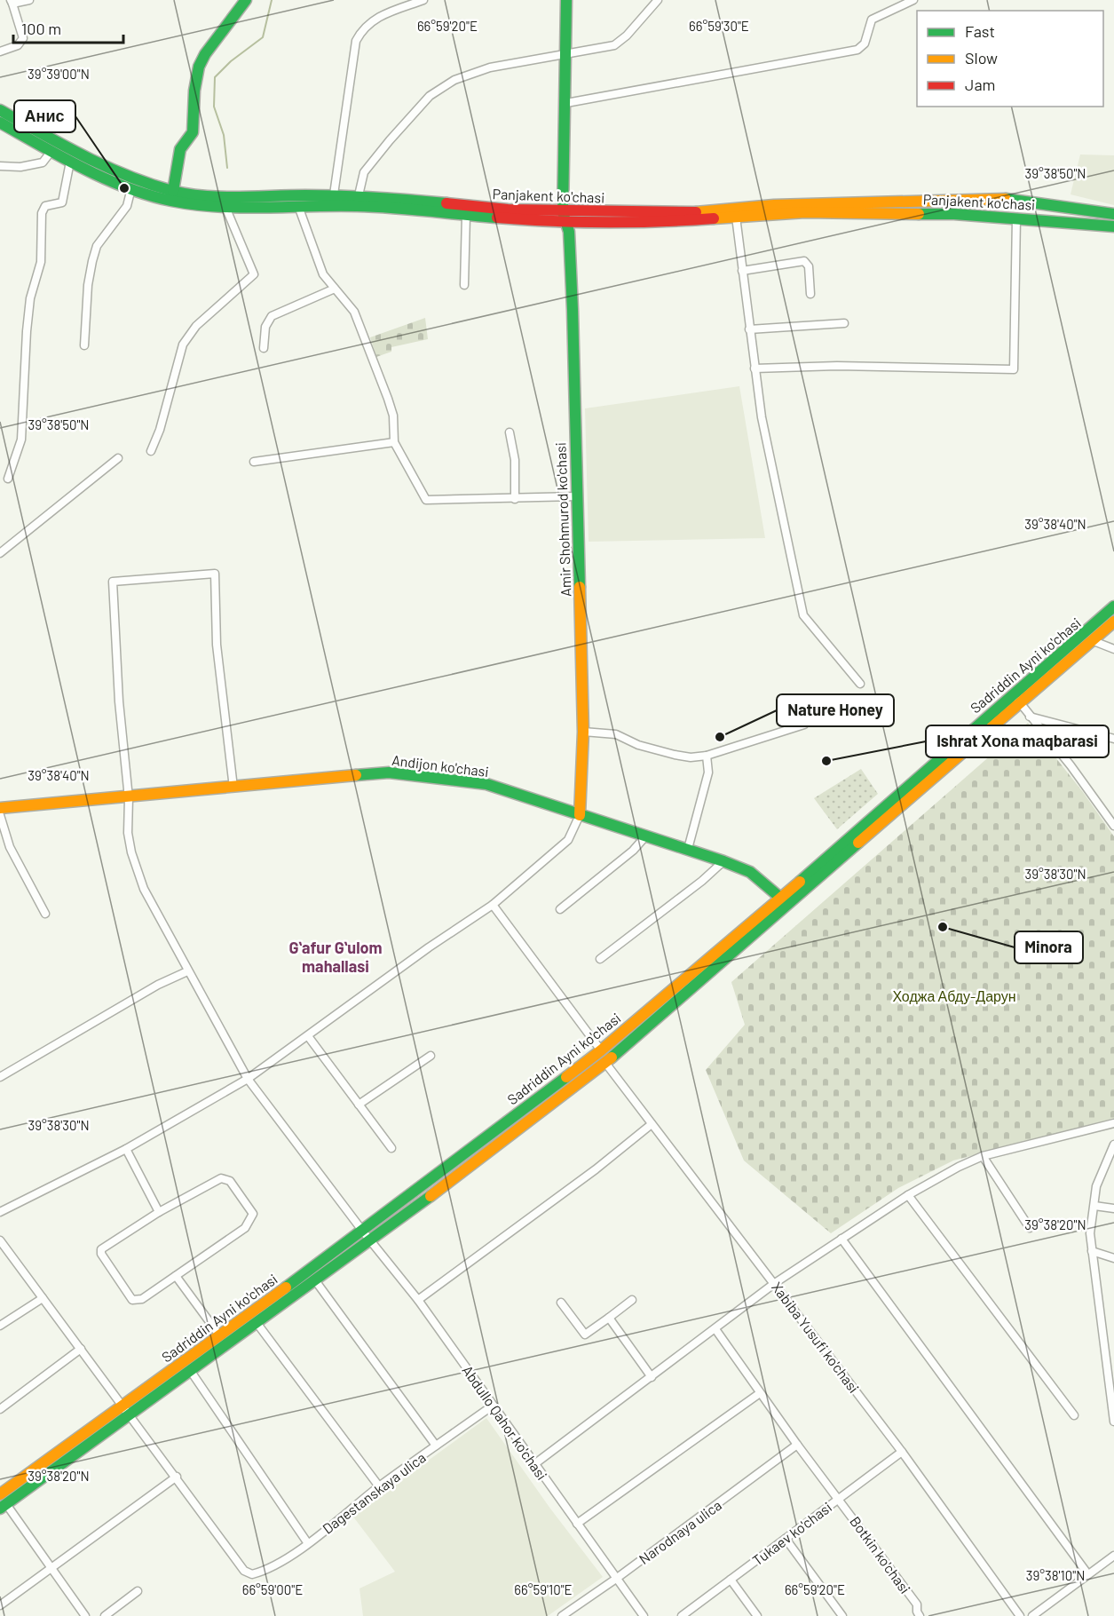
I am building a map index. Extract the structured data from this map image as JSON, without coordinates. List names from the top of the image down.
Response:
{
  "streets": {
    "main road": [
      "Panjakent ko'chasi",
      "Amir Shohmurod ko'chasi",
      "Sadriddin Ayni ko'chasi",
      "Andijon ko'chasi"
    ],
    "street": [
      "Xabiba Yusufi ko'chasi",
      "Abdullo Qahor ko'chasi",
      "Dagestanskaya ulica",
      "Narodnaya ulica",
      "Tukaev ko'chasi",
      "Botkin ko'chasi"
    ]
  },
  "crossings": [
    ["Panjakent ko'chasi", "Amir Shohmurod ko'chasi"],
    ["Amir Shohmurod ko'chasi", "Andijon ko'chasi"],
    ["Sadriddin Ayni ko'chasi", "Andijon ko'chasi"],
    ["Sadriddin Ayni ko'chasi", "Xabiba Yusufi ko'chasi"],
    ["Sadriddin Ayni ko'chasi", "Abdullo Qahor ko'chasi"],
    ["Andijon ko'chasi", "Abdullo Qahor ko'chasi"],
    ["Xabiba Yusufi ko'chasi", "Tukaev ko'chasi"],
    ["Abdullo Qahor ko'chasi", "Dagestanskaya ulica"],
    ["Abdullo Qahor ko'chasi", "Narodnaya ulica"],
    ["Narodnaya ulica", "Botkin ko'chasi"],
    ["Tukaev ko'chasi", "Botkin ko'chasi"]
  ],
  "districts": ["Gʻafur Gʻulom mahallasi"],
  "parks": ["Ходжа Абду-Дарун"],
  "places": [
    "Анис",
    "Nature Honey",
    "Ishrat Хоnа mаqbаrasi",
    "Minora"
  ],
  "legend": ["Fast", "Slow", "Jam"],
  "scale_bar": "100 m",
  "coordinates": [
    "66°59'20\"E",
    "66°59'30\"E",
    "39°39'00\"N",
    "39°38'50\"N",
    "39°38'40\"N",
    "39°38'30\"N",
    "39°38'20\"N",
    "39°38'10\"N",
    "66°59'00\"E",
    "66°59'10\"E"
  ]
}
